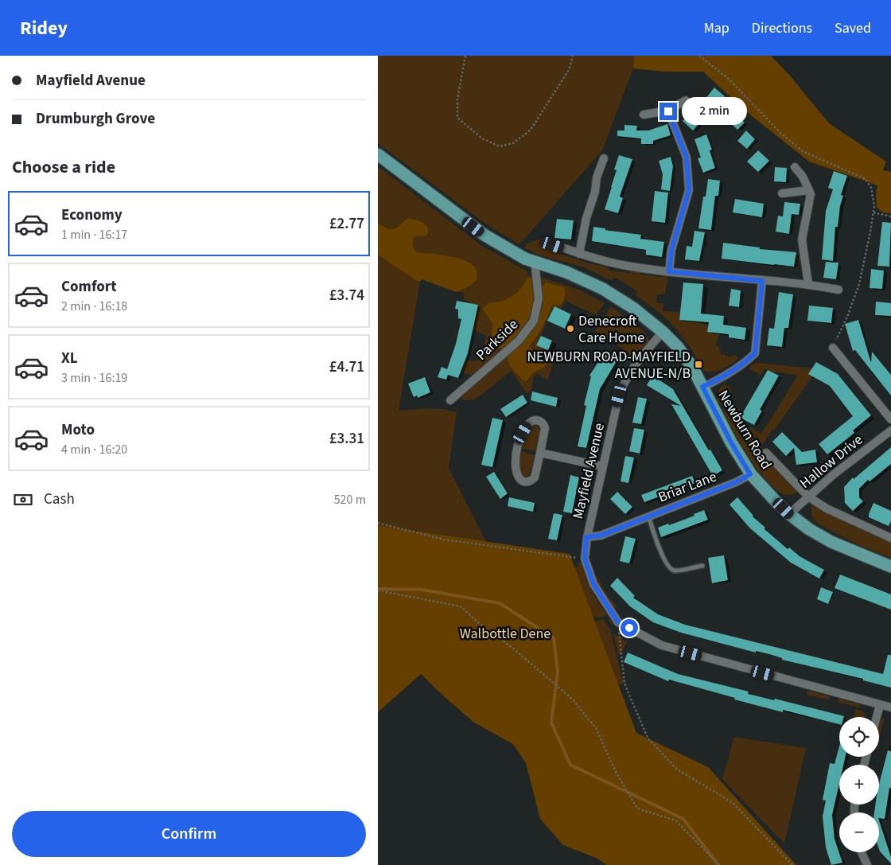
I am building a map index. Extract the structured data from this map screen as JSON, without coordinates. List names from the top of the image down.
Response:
{
  "streets": {
    "main road": ["Newburn Road"],
    "street": [
      "Parkside",
      "Hallow Drive",
      "Mayfield Avenue",
      "Briar Lane"
    ]
  },
  "crossings": [
    ["Parkside", "Newburn Road"],
    ["Newburn Road", "Hallow Drive"],
    ["Newburn Road", "Mayfield Avenue"],
    ["Newburn Road", "Briar Lane"],
    ["Mayfield Avenue", "Briar Lane"]
  ],
  "parks": ["Walbottle Dene"],
  "places": {
    "other": ["Denecroft Care Home"],
    "transit": ["NEWBURN ROAD-MAYFIELD AVENUE-N/B"]
  },
  "page": {
    "header": "Ridey",
    "nav": ["Map", "Directions", "Saved"],
    "banner": ["Mayfield Avenue", "Drumburgh Grove"],
    "bubble": "2 min",
    "heading": "Choose a ride",
    "list": [
      {
        "name": "Economy",
        "note": "1 min · 16:17",
        "value": "£2.77"
      },
      {
        "name": "Comfort",
        "note": "2 min · 16:18",
        "value": "£3.74"
      },
      {
        "name": "XL",
        "note": "3 min · 16:19",
        "value": "£4.71"
      },
      {
        "name": "Moto",
        "note": "4 min · 16:20",
        "value": "£3.31"
      }
    ],
    "pay": ["Cash", "520 m"],
    "map_buttons": ["+", "−"],
    "buttons": "Confirm"
  }
}
